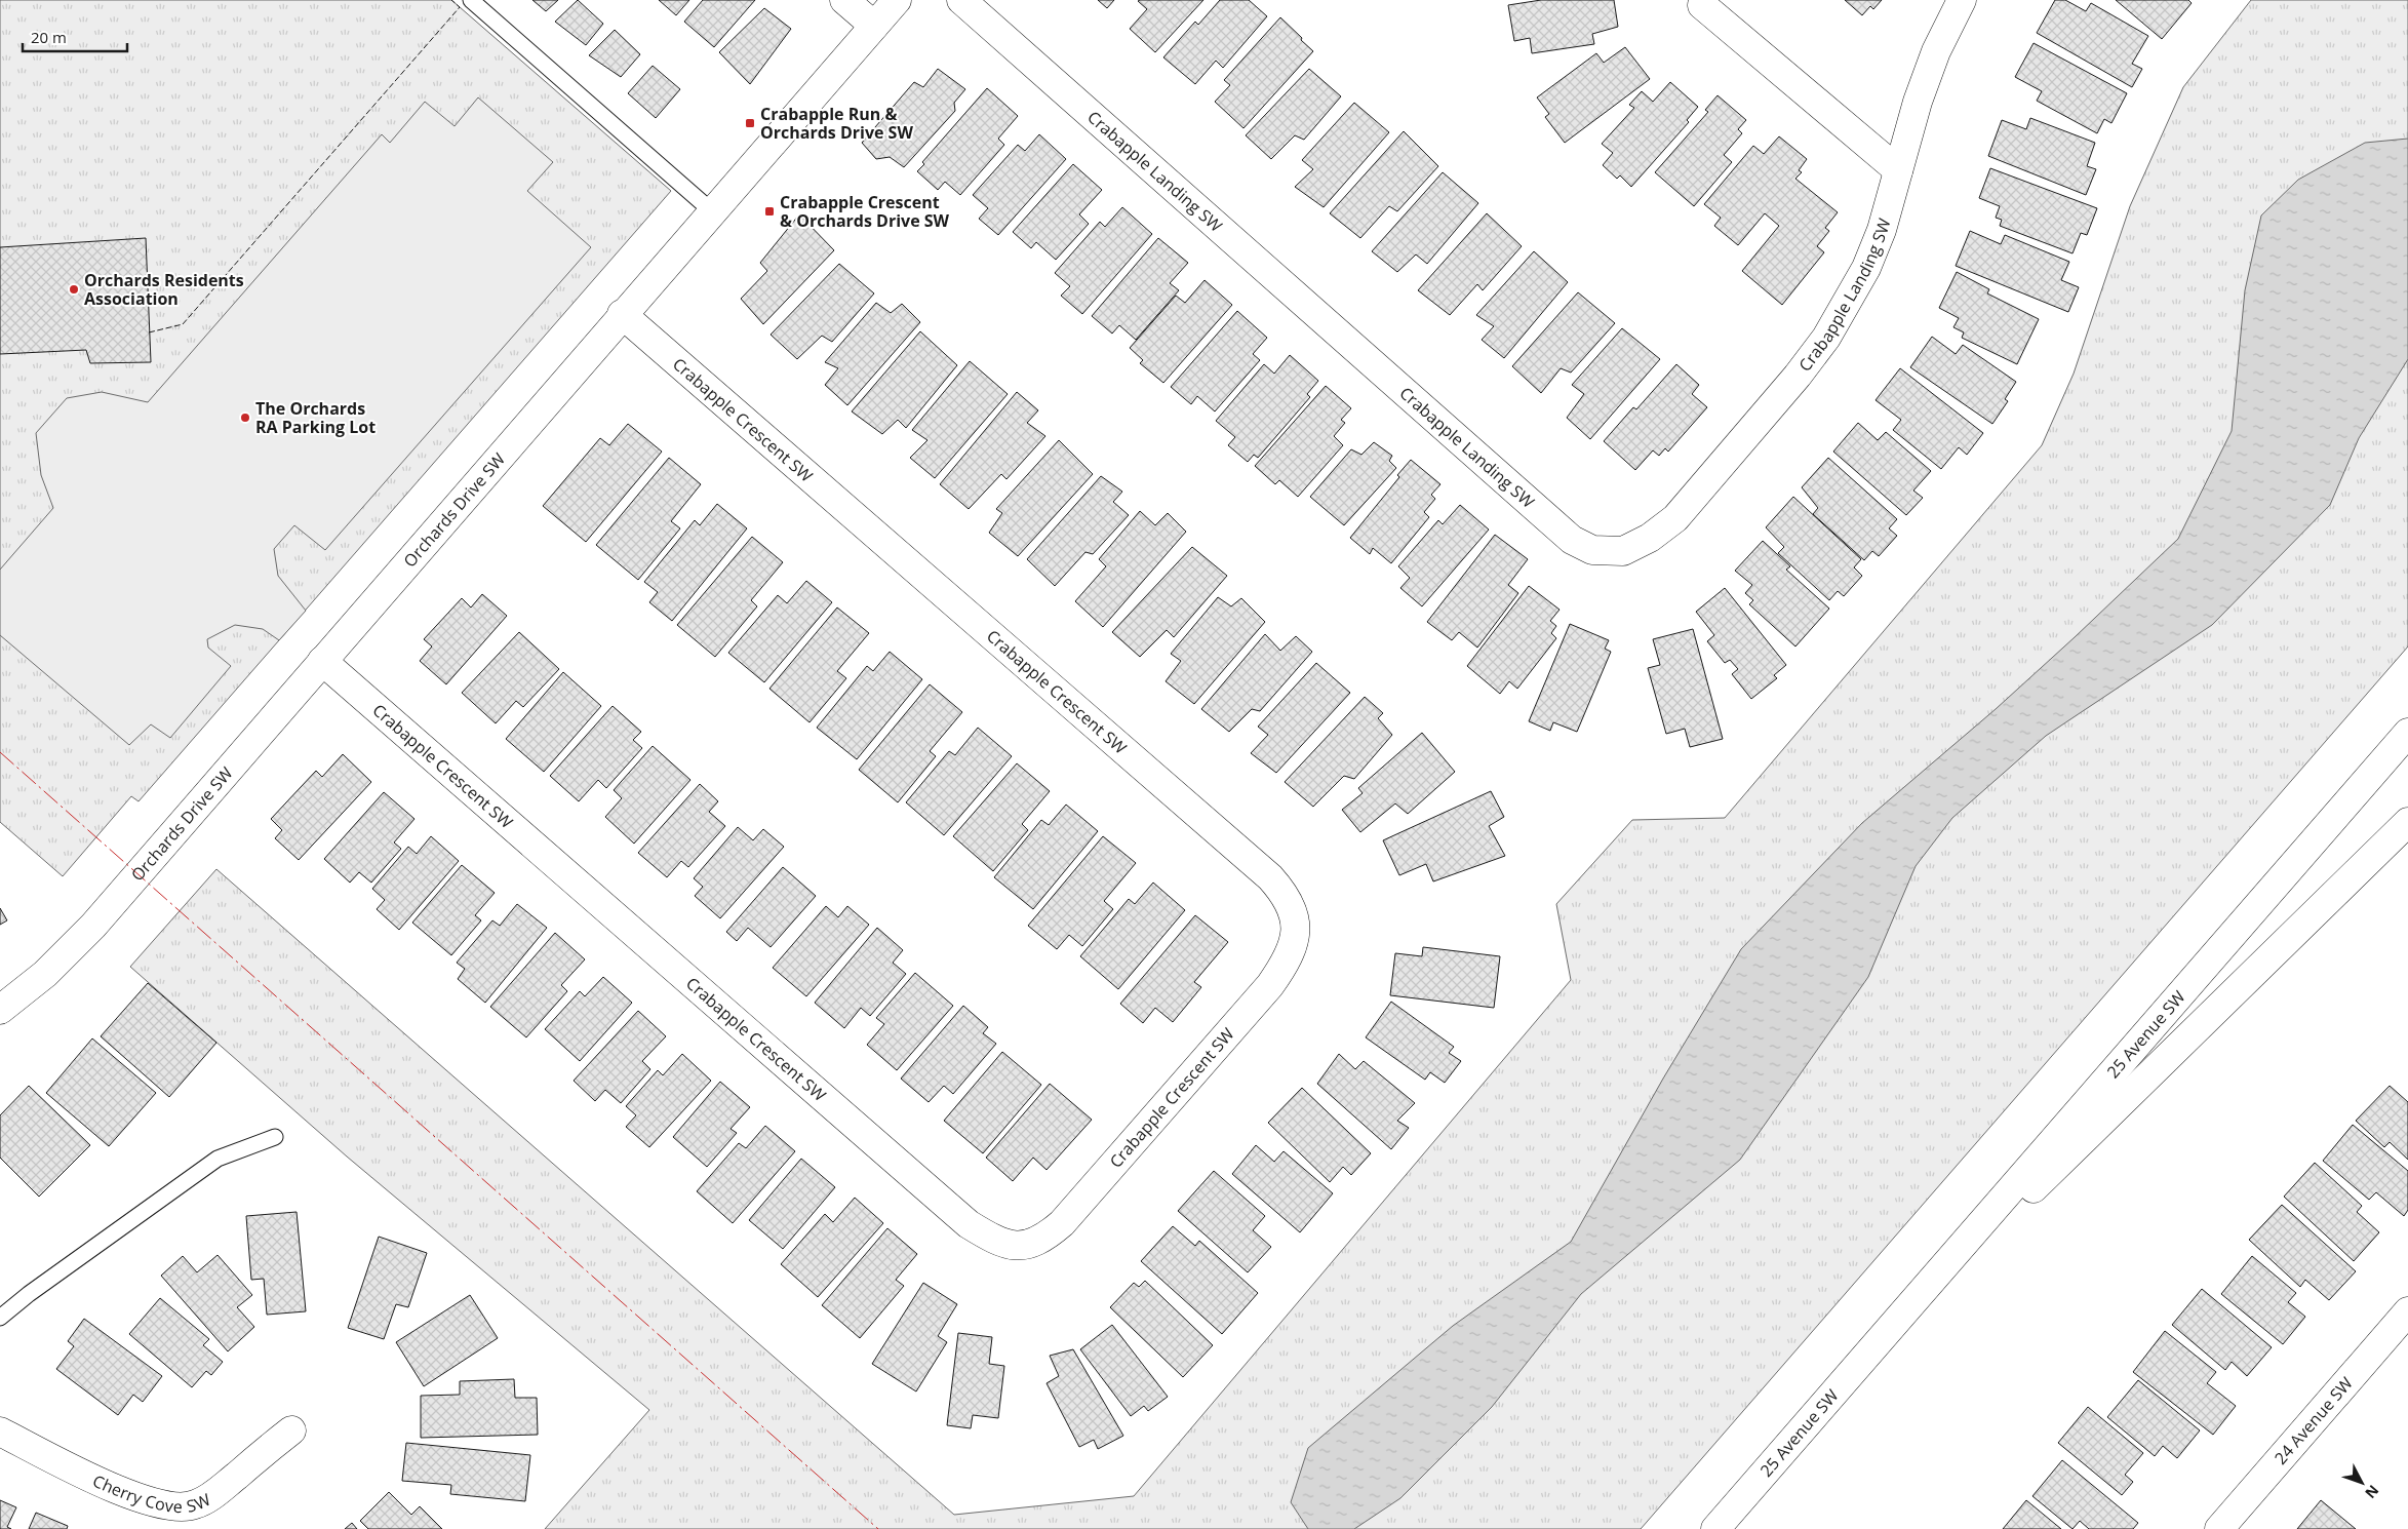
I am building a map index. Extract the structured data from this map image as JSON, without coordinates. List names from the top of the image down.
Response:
{
  "streets": {
    "street": [
      "Crabapple Landing SW",
      "Crabapple Crescent SW",
      "Orchards Drive SW",
      "25 Avenue SW",
      "24 Avenue SW",
      "Cherry Cove SW"
    ]
  },
  "crossings": [
    ["Crabapple Crescent SW", "Orchards Drive SW"]
  ],
  "places": {
    "transit": ["Crabapple Run & Orchards Drive SW", "Crabapple Crescent & Orchards Drive SW"],
    "other": ["Orchards Residents Association", "The Orchards RA Parking Lot"]
  },
  "scale_bar": "20 m",
  "north": "bottom right"
}
